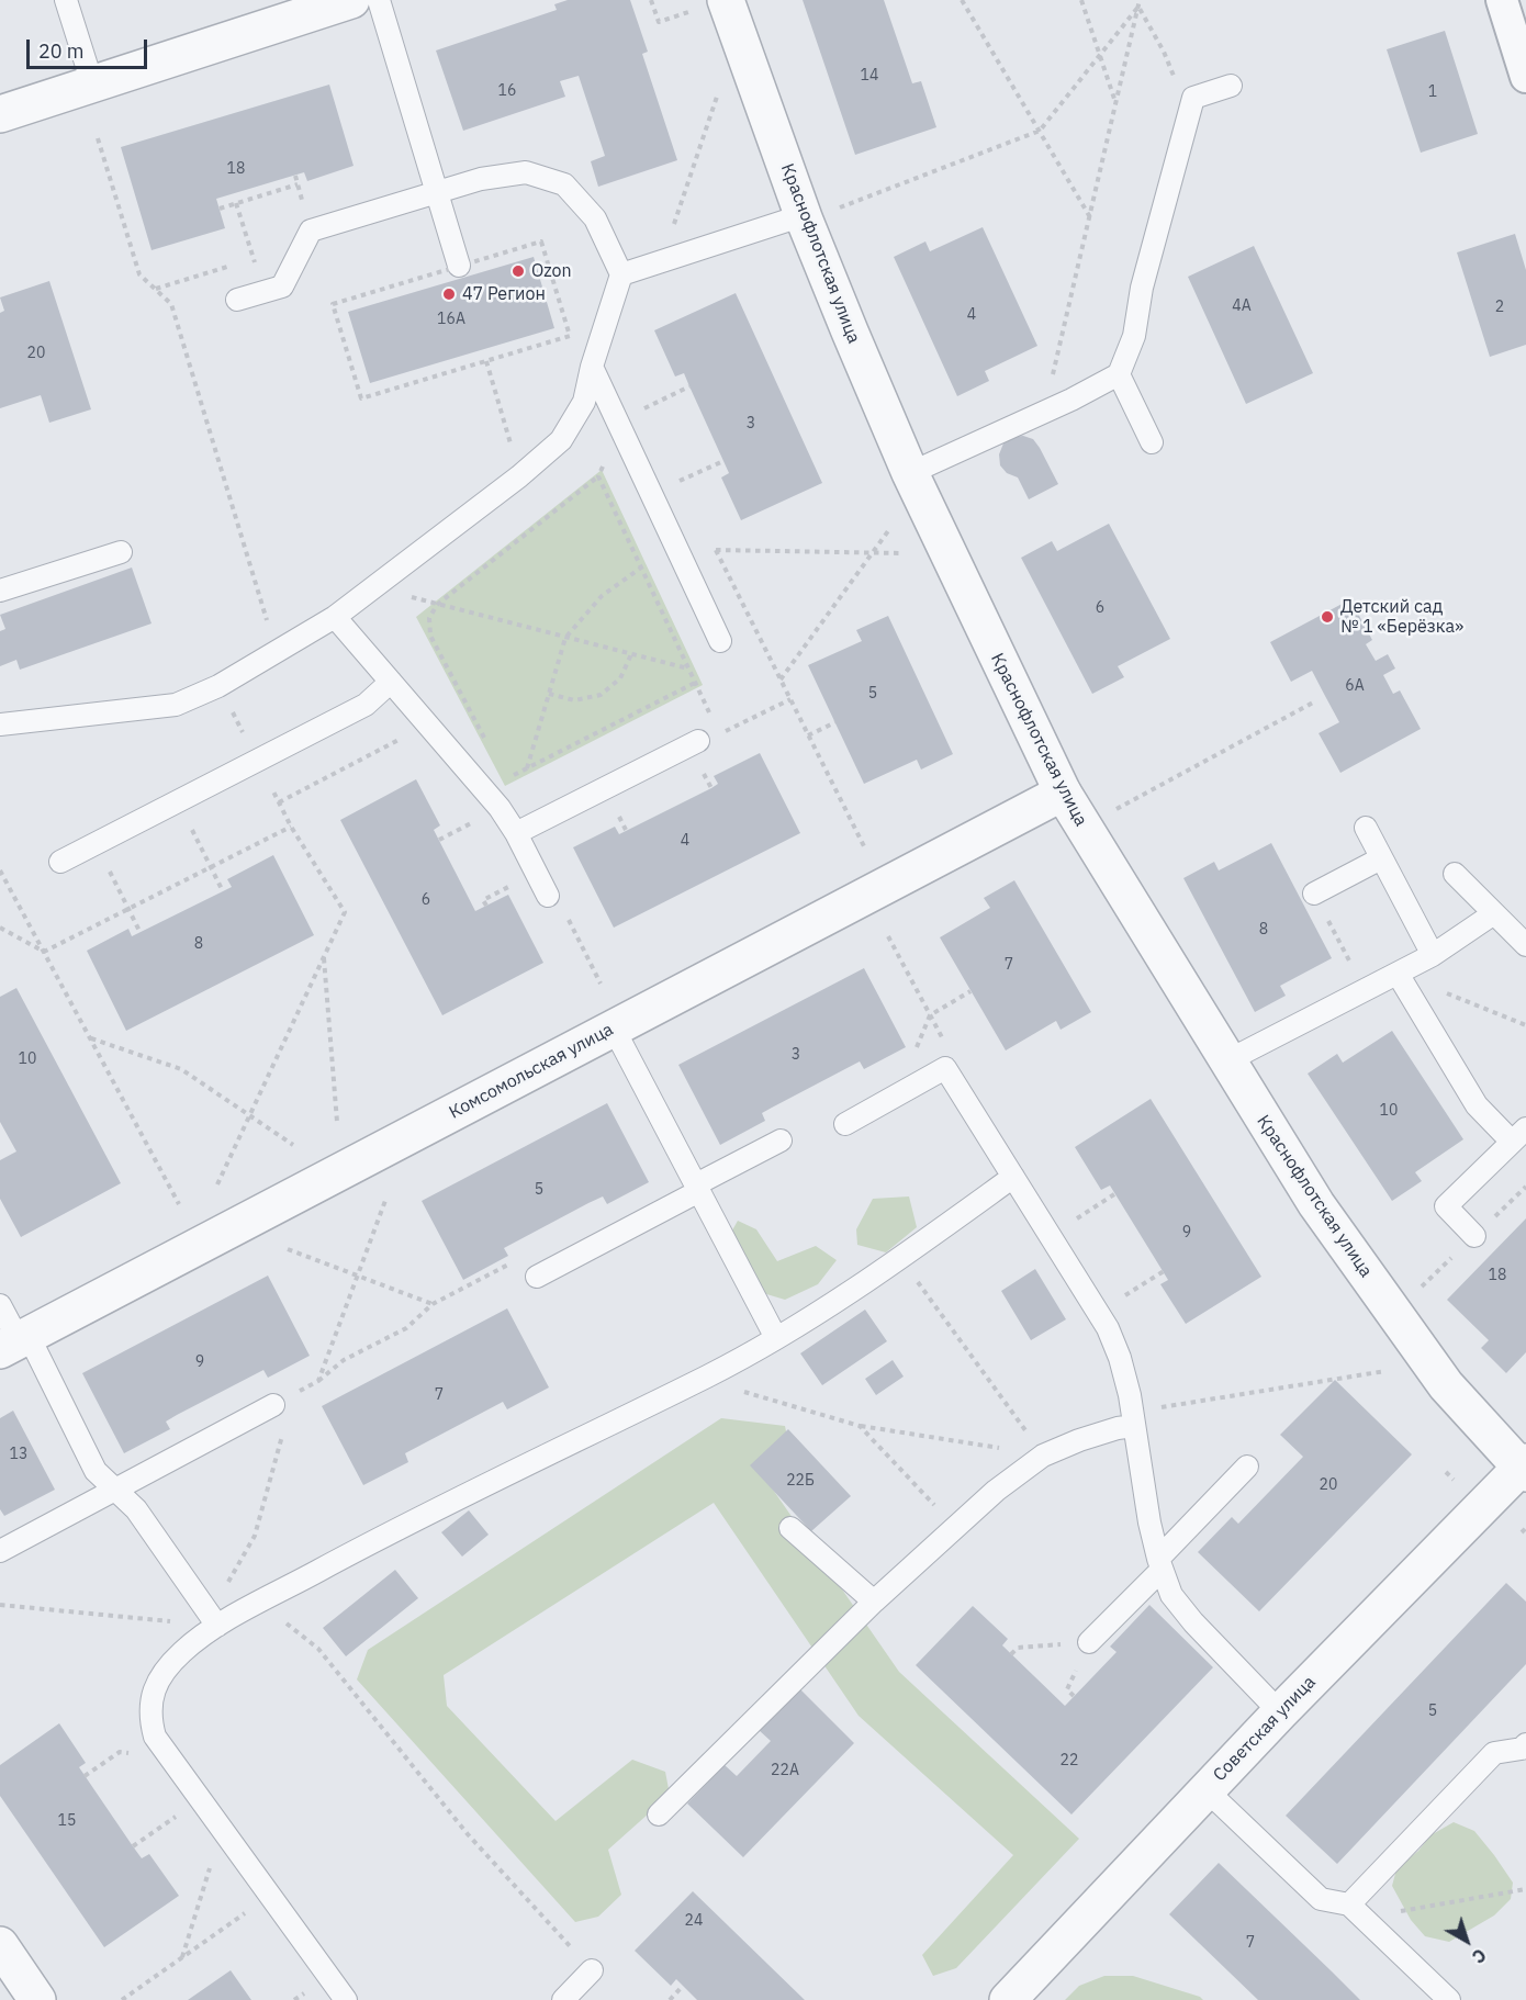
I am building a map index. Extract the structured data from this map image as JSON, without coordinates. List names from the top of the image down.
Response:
{
  "streets": {
    "street": ["Краснофлотская улица", "Комсомольская улица", "Советская улица"]
  },
  "crossings": [
    ["Краснофлотская улица", "Комсомольская улица"],
    ["Краснофлотская улица", "Советская улица"]
  ],
  "places": ["Ozon", "47 Регион", "Детский сад № 1 «Берёзка»"],
  "house_numbers": [
    "14",
    "16",
    "1",
    "18",
    "4А",
    "2",
    "4",
    "16А",
    "20",
    "3",
    "6",
    "6А",
    "5",
    "4",
    "6",
    "8",
    "8",
    "7",
    "3",
    "10",
    "10",
    "5",
    "9",
    "18",
    "9",
    "7",
    "13",
    "22Б",
    "20",
    "5",
    "22",
    "22А",
    "15",
    "24",
    "7"
  ],
  "scale_bar": "20 m",
  "north": "bottom right"
}
